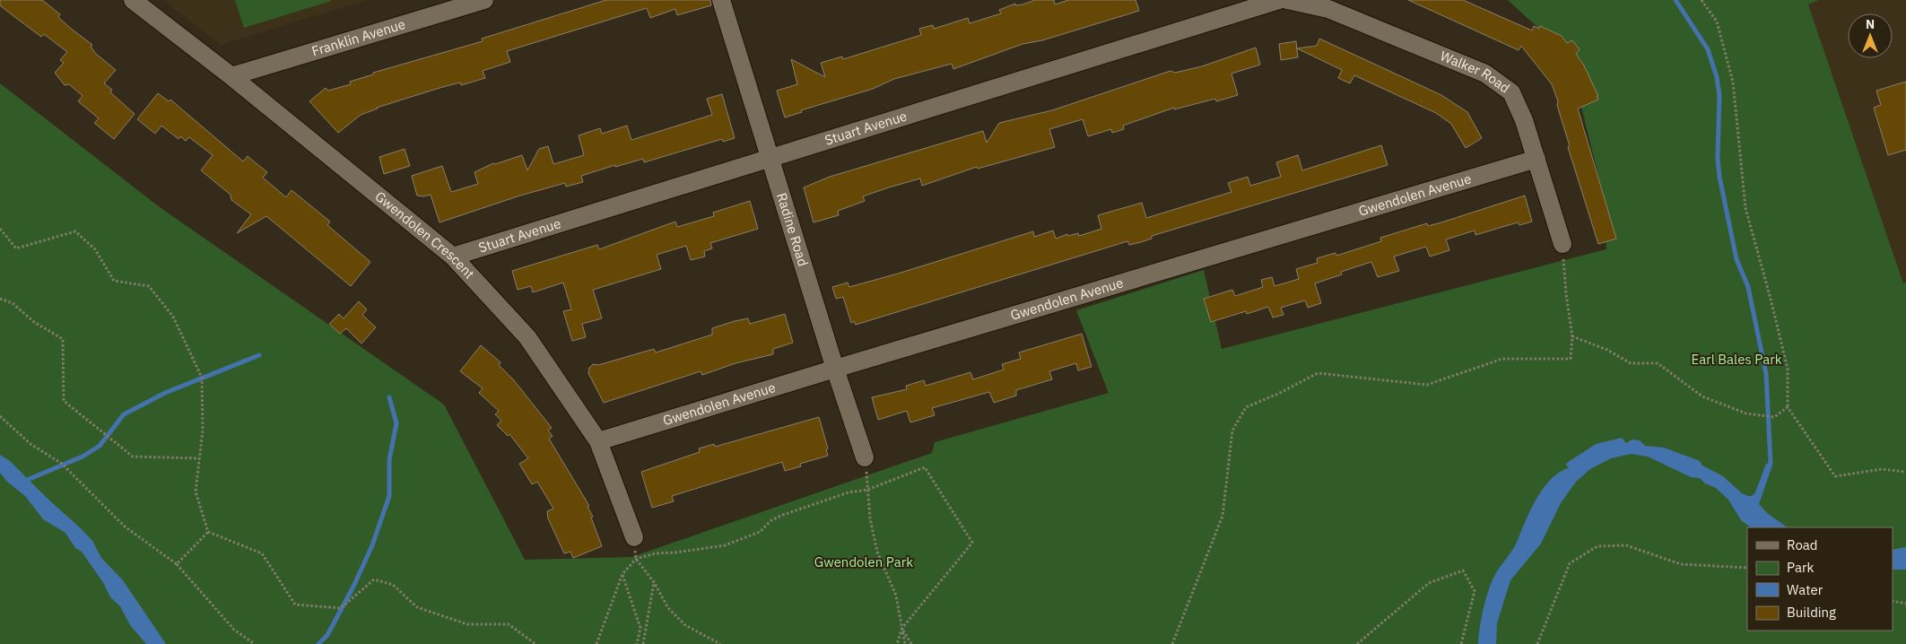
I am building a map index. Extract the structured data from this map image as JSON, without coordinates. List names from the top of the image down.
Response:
{
  "streets": {
    "street": [
      "Franklin Avenue",
      "Walker Road",
      "Stuart Avenue",
      "Gwendolen Avenue",
      "Radine Road",
      "Gwendolen Crescent"
    ]
  },
  "crossings": [
    ["Franklin Avenue", "Gwendolen Crescent"],
    ["Walker Road", "Gwendolen Avenue"],
    ["Stuart Avenue", "Radine Road"],
    ["Stuart Avenue", "Gwendolen Crescent"],
    ["Gwendolen Avenue", "Radine Road"],
    ["Gwendolen Avenue", "Gwendolen Crescent"]
  ],
  "parks": ["Earl Bales Park", "Gwendolen Park"],
  "legend": [
    "Road",
    "Park",
    "Water",
    "Building"
  ],
  "north": "top"
}
